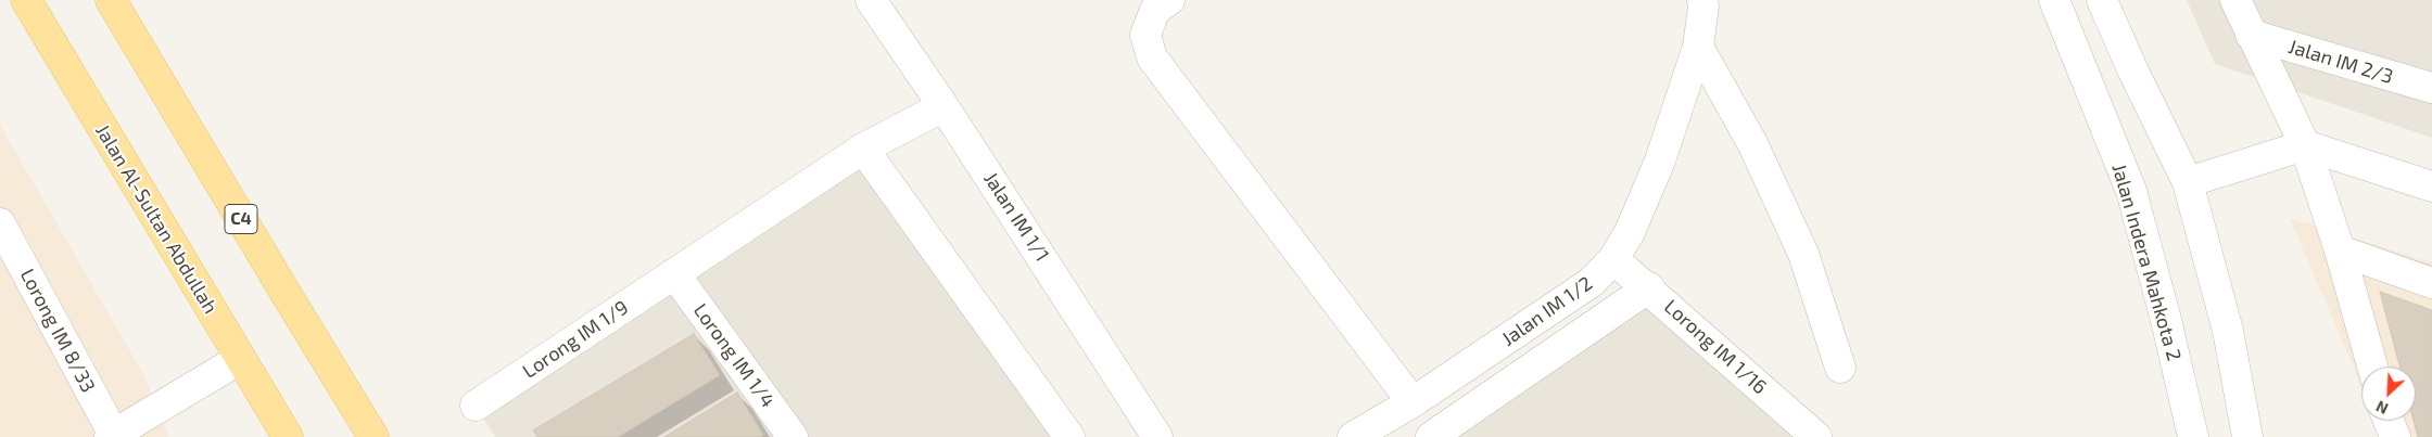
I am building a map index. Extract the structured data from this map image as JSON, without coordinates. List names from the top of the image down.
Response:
{
  "streets": {
    "main road": ["Jalan Al-Sultan Abdullah", "C4"],
    "street": [
      "Jalan IM 2/3",
      "Jalan IM 1/1",
      "Jalan Indera Mahkota 2",
      "Jalan IM 1/2",
      "Lorong IM 8/33",
      "Lorong IM 1/9",
      "Lorong IM 1/16",
      "Lorong IM 1/4"
    ]
  },
  "crossings": [
    ["Jalan IM 1/1", "Lorong IM 1/9"],
    ["Jalan IM 1/2", "Lorong IM 1/16"],
    ["Lorong IM 1/9", "Lorong IM 1/4"]
  ],
  "north": "bottom left"
}
